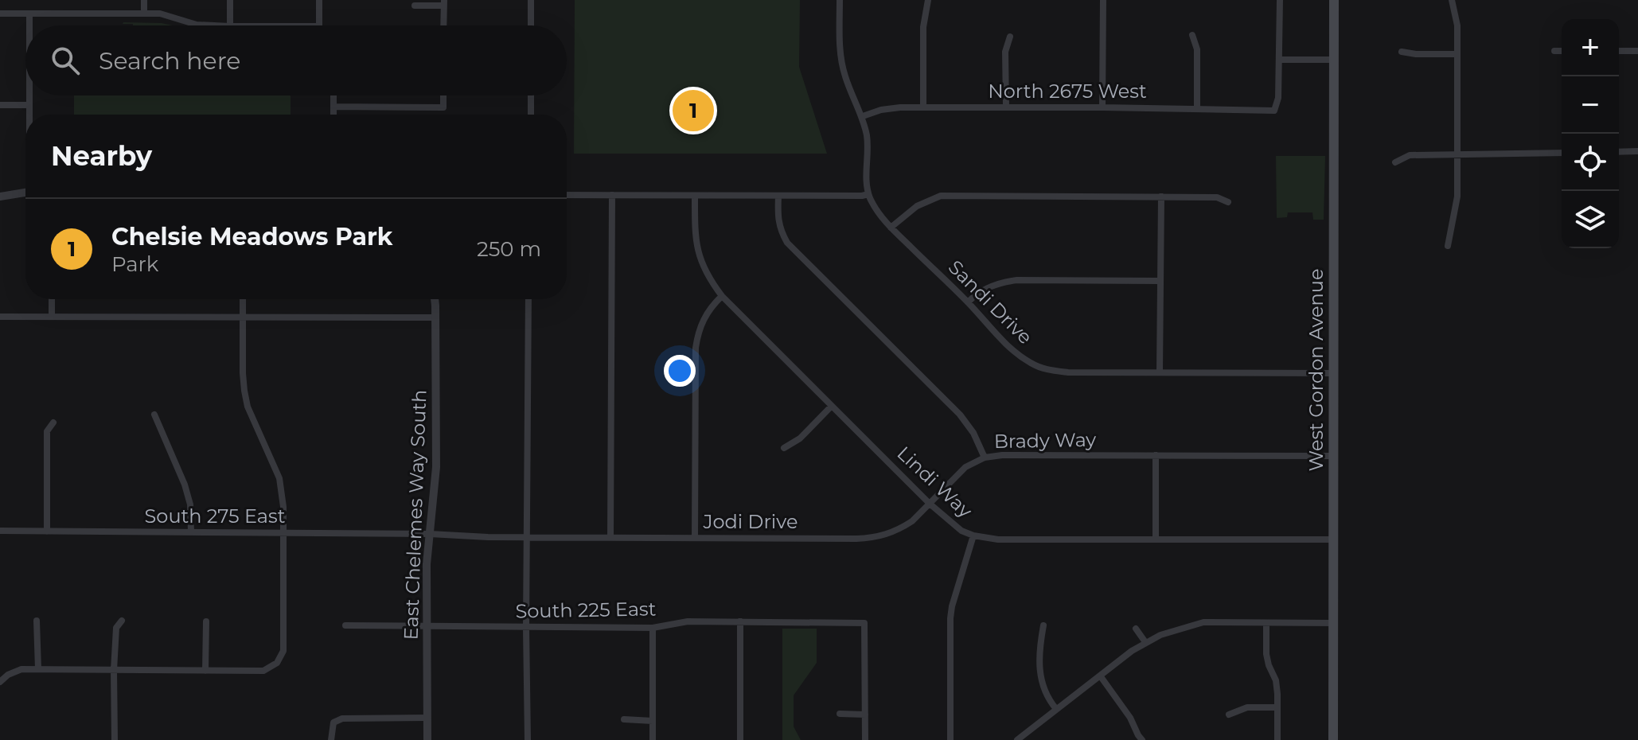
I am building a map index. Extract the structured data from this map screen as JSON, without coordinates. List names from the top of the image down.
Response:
{
  "streets": {
    "main road": ["West Gordon Avenue"],
    "street": [
      "North 2675 West",
      "Sandi Drive",
      "Brady Way",
      "Lindi Way",
      "East Chelemes Way South",
      "South 275 East",
      "Jodi Drive",
      "South 225 East"
    ]
  },
  "crossings": [
    ["Sandi Drive", "West Gordon Avenue"],
    ["West Gordon Avenue", "Brady Way"],
    ["West Gordon Avenue", "Lindi Way"],
    ["Brady Way", "Jodi Drive"],
    ["Lindi Way", "Jodi Drive"],
    ["East Chelemes Way South", "South 275 East"],
    ["East Chelemes Way South", "South 225 East"],
    ["South 275 East", "Jodi Drive"]
  ],
  "page": {
    "map_buttons": ["+", "−"],
    "search": "Search here",
    "pins": "1",
    "heading": "Nearby",
    "list": [
      {
        "mark": "1",
        "name": "Chelsie Meadows Park",
        "note": "Park",
        "value": "250 m"
      }
    ]
  }
}
